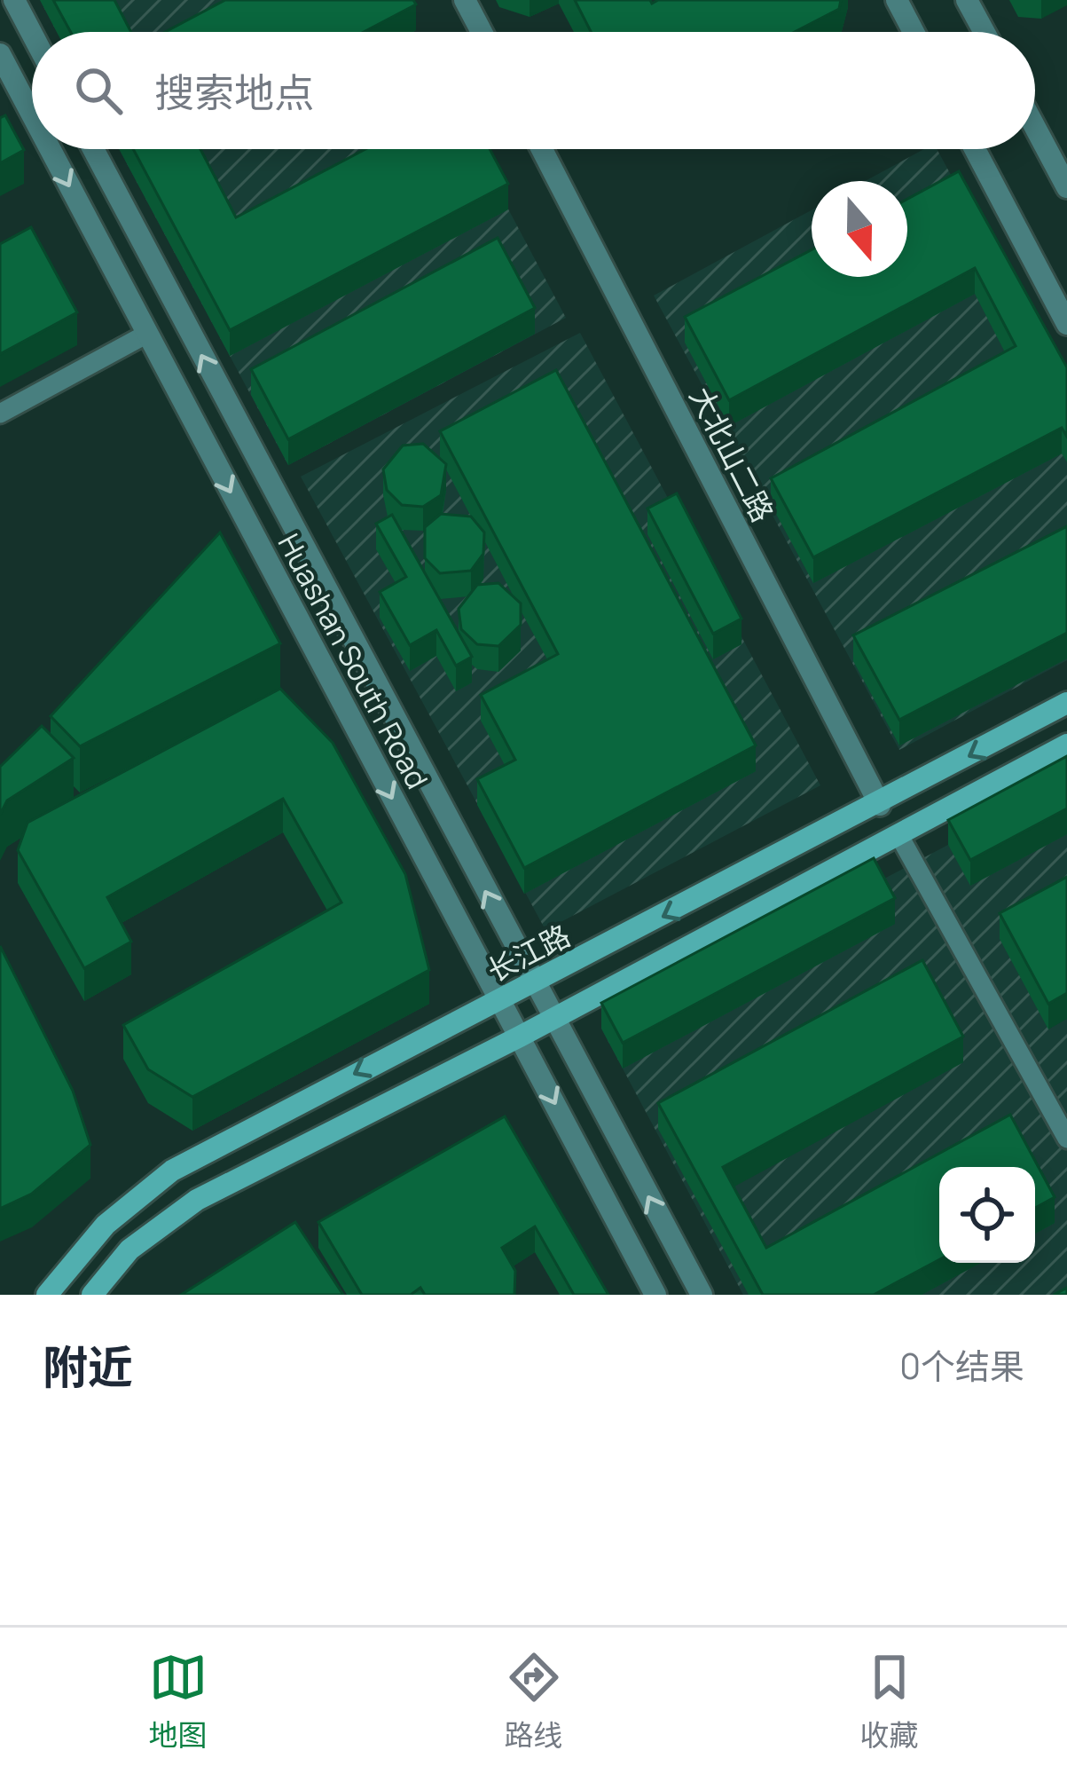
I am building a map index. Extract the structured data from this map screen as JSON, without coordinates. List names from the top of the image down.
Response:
{
  "streets": {
    "main road": ["长江路"],
    "street": ["大北山二路", "Huashan South Road"]
  },
  "crossings": [
    ["大北山二路", "长江路"],
    ["Huashan South Road", "长江路"]
  ],
  "north": "bottom",
  "page": {
    "search": "搜索地点",
    "heading": ["附近", "0个结果"],
    "nav": ["地图", "路线", "收藏"]
  }
}
